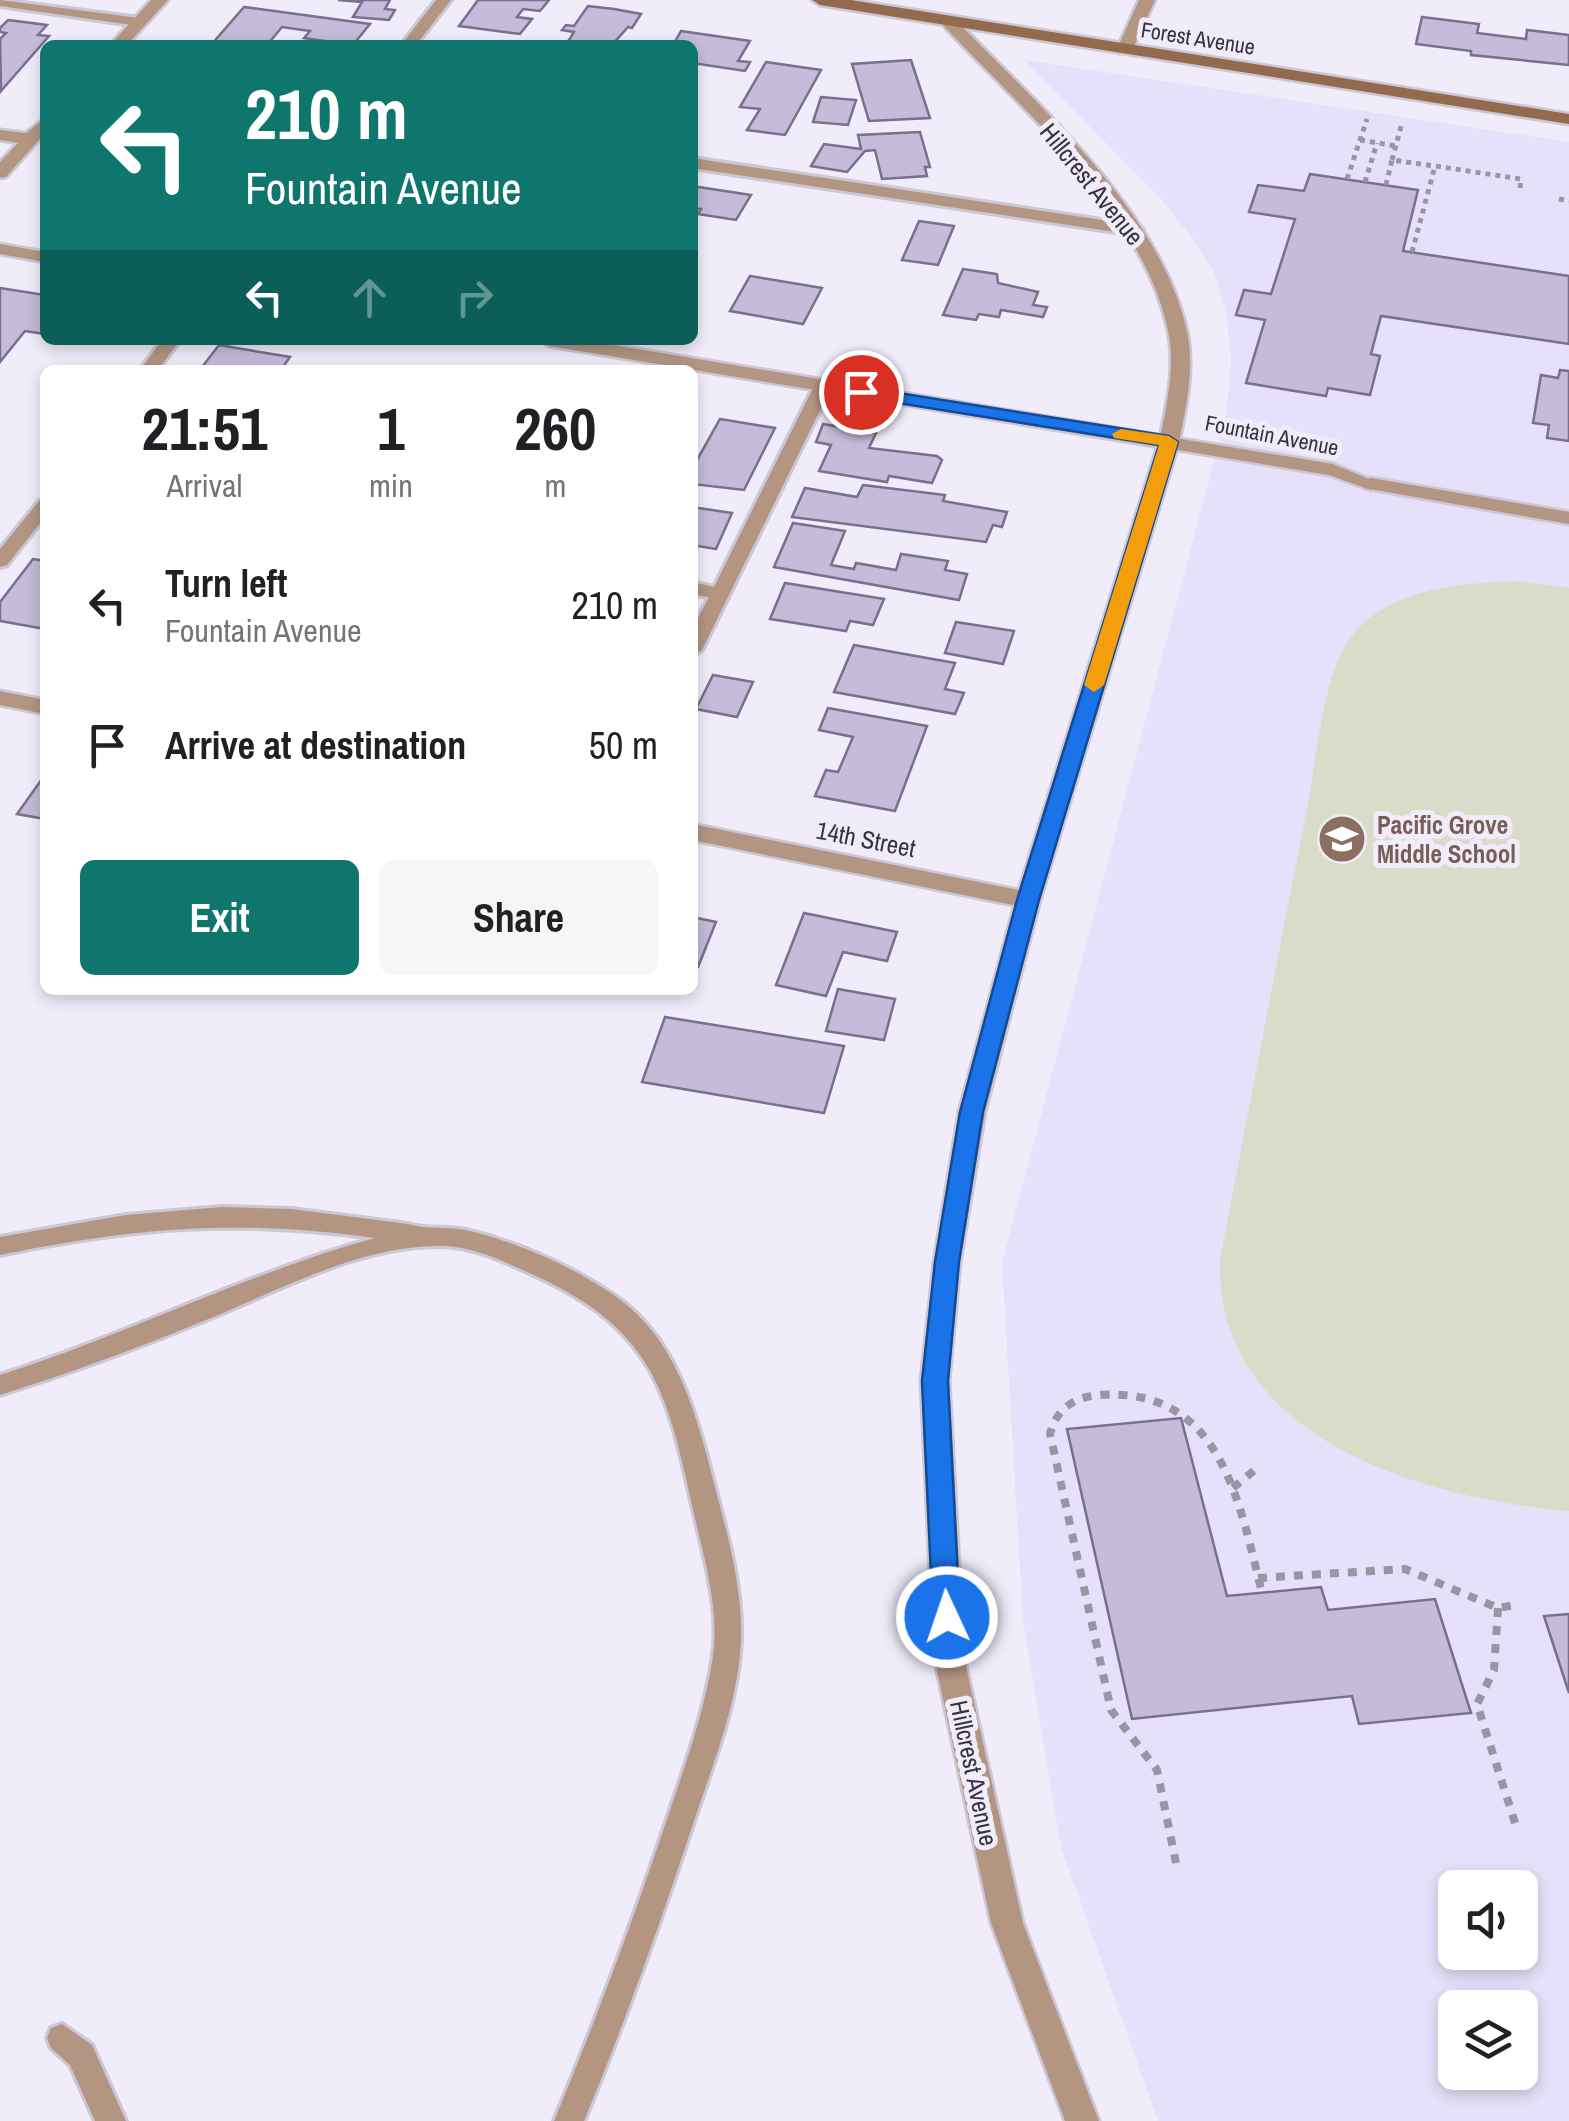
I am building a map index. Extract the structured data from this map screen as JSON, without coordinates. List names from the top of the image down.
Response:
{
  "streets": {
    "main road": ["Forest Avenue"],
    "street": ["Hillcrest Avenue", "Fountain Avenue", "14th Street"]
  },
  "crossings": [
    ["Forest Avenue", "Hillcrest Avenue"],
    ["Hillcrest Avenue", "Fountain Avenue"],
    ["Hillcrest Avenue", "14th Street"]
  ],
  "places": {
    "school or university": ["Pacific Grove Middle School"]
  },
  "page": {
    "turn": ["210 m", "Fountain Avenue"],
    "eta": [
      "21:51",
      "Arrival",
      "1",
      "min",
      "260",
      "m"
    ],
    "list": [
      {
        "name": "Turn left",
        "note": "Fountain Avenue",
        "value": "210 m"
      },
      {
        "name": "Arrive at destination",
        "value": "50 m"
      }
    ],
    "buttons": ["Exit", "Share"]
  }
}
